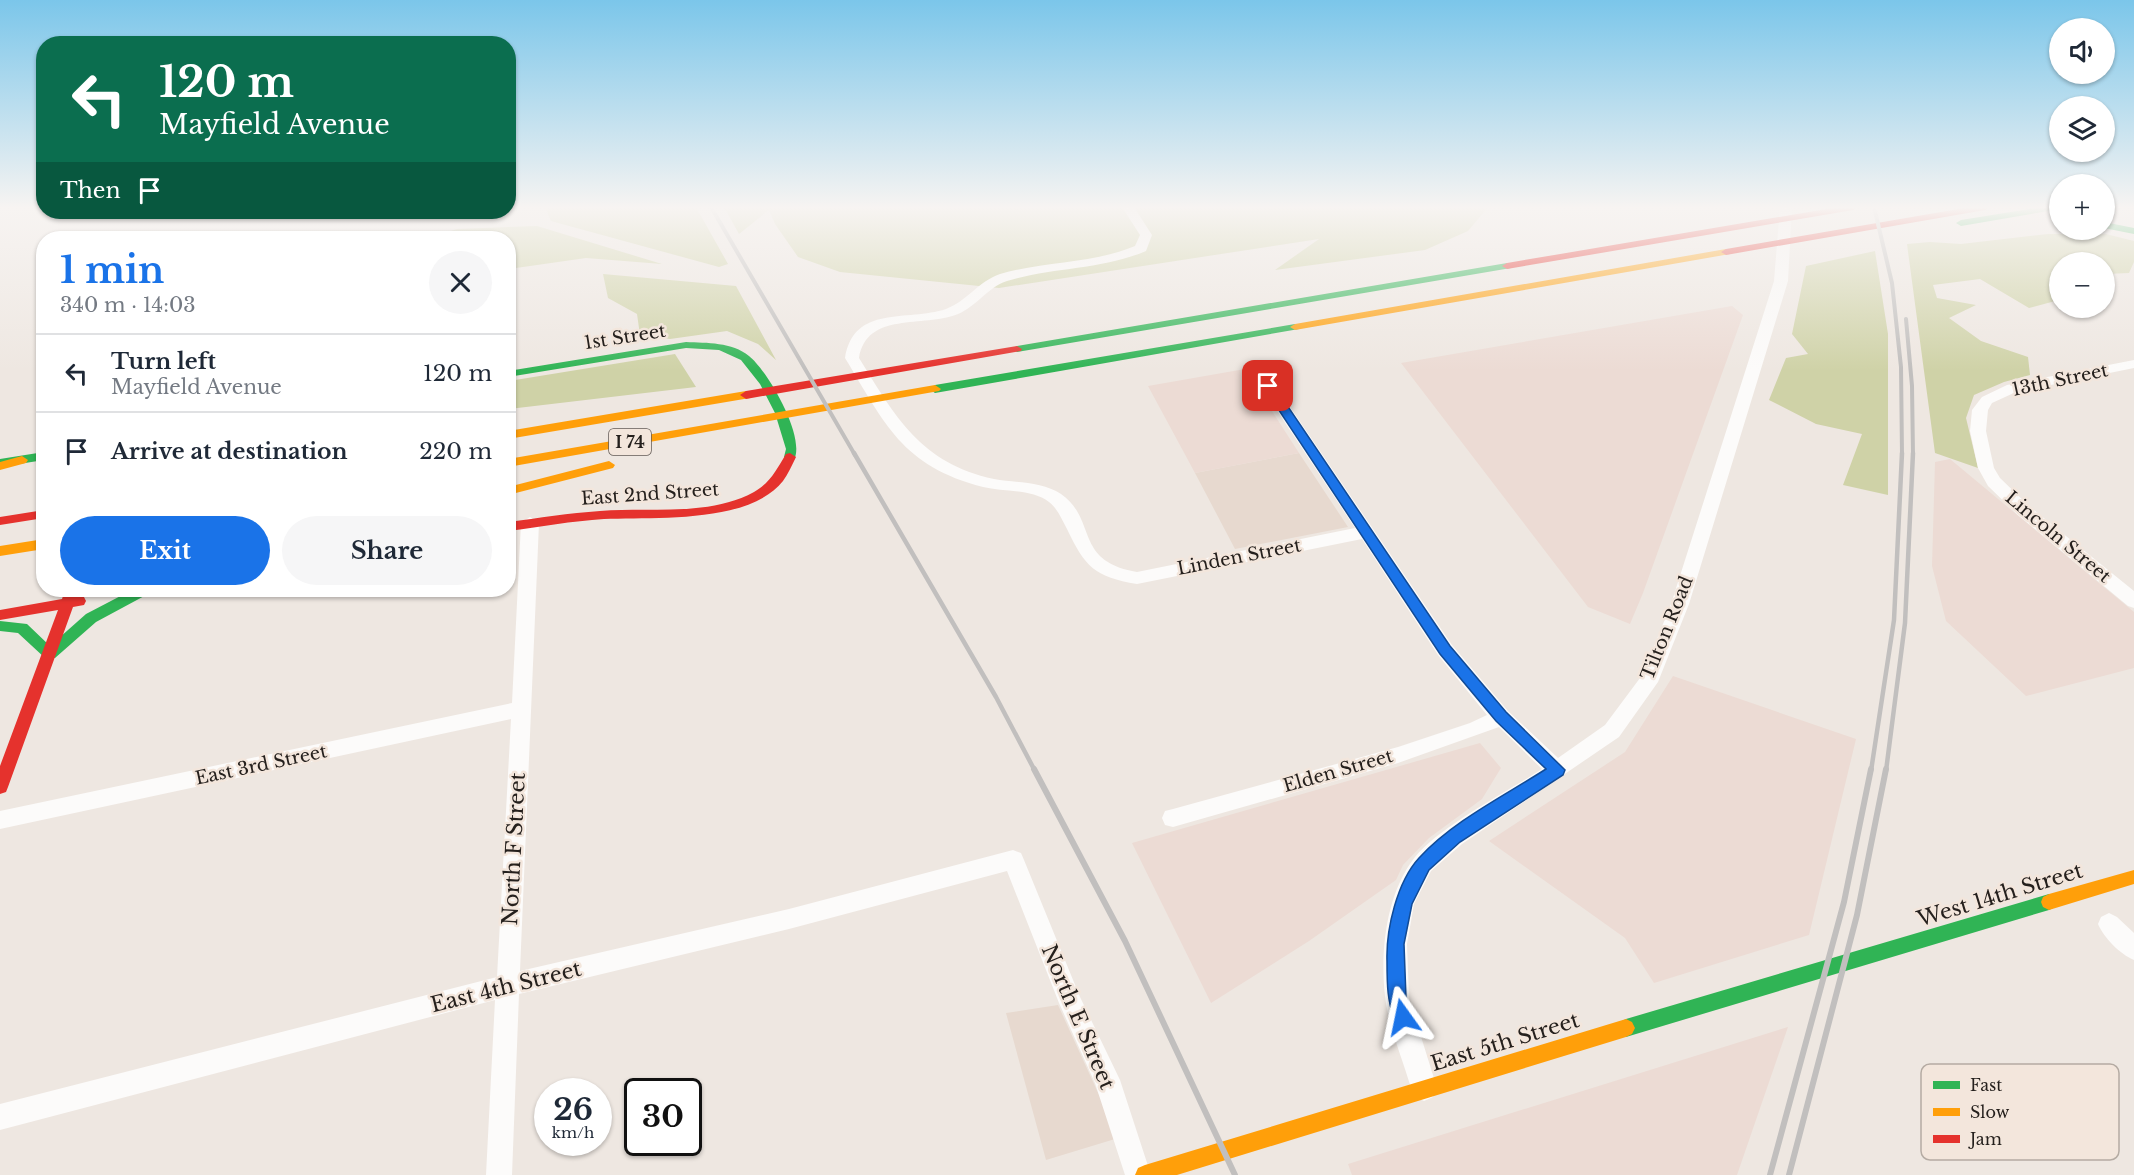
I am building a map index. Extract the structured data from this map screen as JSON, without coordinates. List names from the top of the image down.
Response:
{
  "streets": {
    "main road": [
      "1st Street",
      "I 74",
      "East 2nd Street",
      "West 14th Street",
      "East 5th Street"
    ],
    "street": [
      "13th Street",
      "Lincoln Street",
      "Linden Street",
      "Tilton Road",
      "East 3rd Street",
      "Elden Street",
      "North F Street",
      "East 4th Street",
      "North E Street"
    ]
  },
  "crossings": [
    ["1st Street", "East 2nd Street"],
    ["13th Street", "Lincoln Street"],
    ["East 2nd Street", "North F Street"],
    ["Tilton Road", "East 5th Street"],
    ["East 3rd Street", "North F Street"],
    ["North F Street", "East 4th Street"],
    ["West 14th Street", "East 5th Street"],
    ["East 4th Street", "North E Street"],
    ["North E Street", "East 5th Street"]
  ],
  "legend": ["Fast", "Slow", "Jam"],
  "page": {
    "map_buttons": ["+", "−"],
    "turn": ["120 m", "Mayfield Avenue"],
    "then": "Then",
    "heading": ["1 min", "340 m · 14:03"],
    "list": [
      {
        "name": "Turn left",
        "note": "Mayfield Avenue",
        "value": "120 m"
      },
      {
        "name": "Arrive at destination",
        "value": "220 m"
      }
    ],
    "buttons": ["Exit", "Share"],
    "speed": "26 km/h",
    "limit": "30"
  }
}
